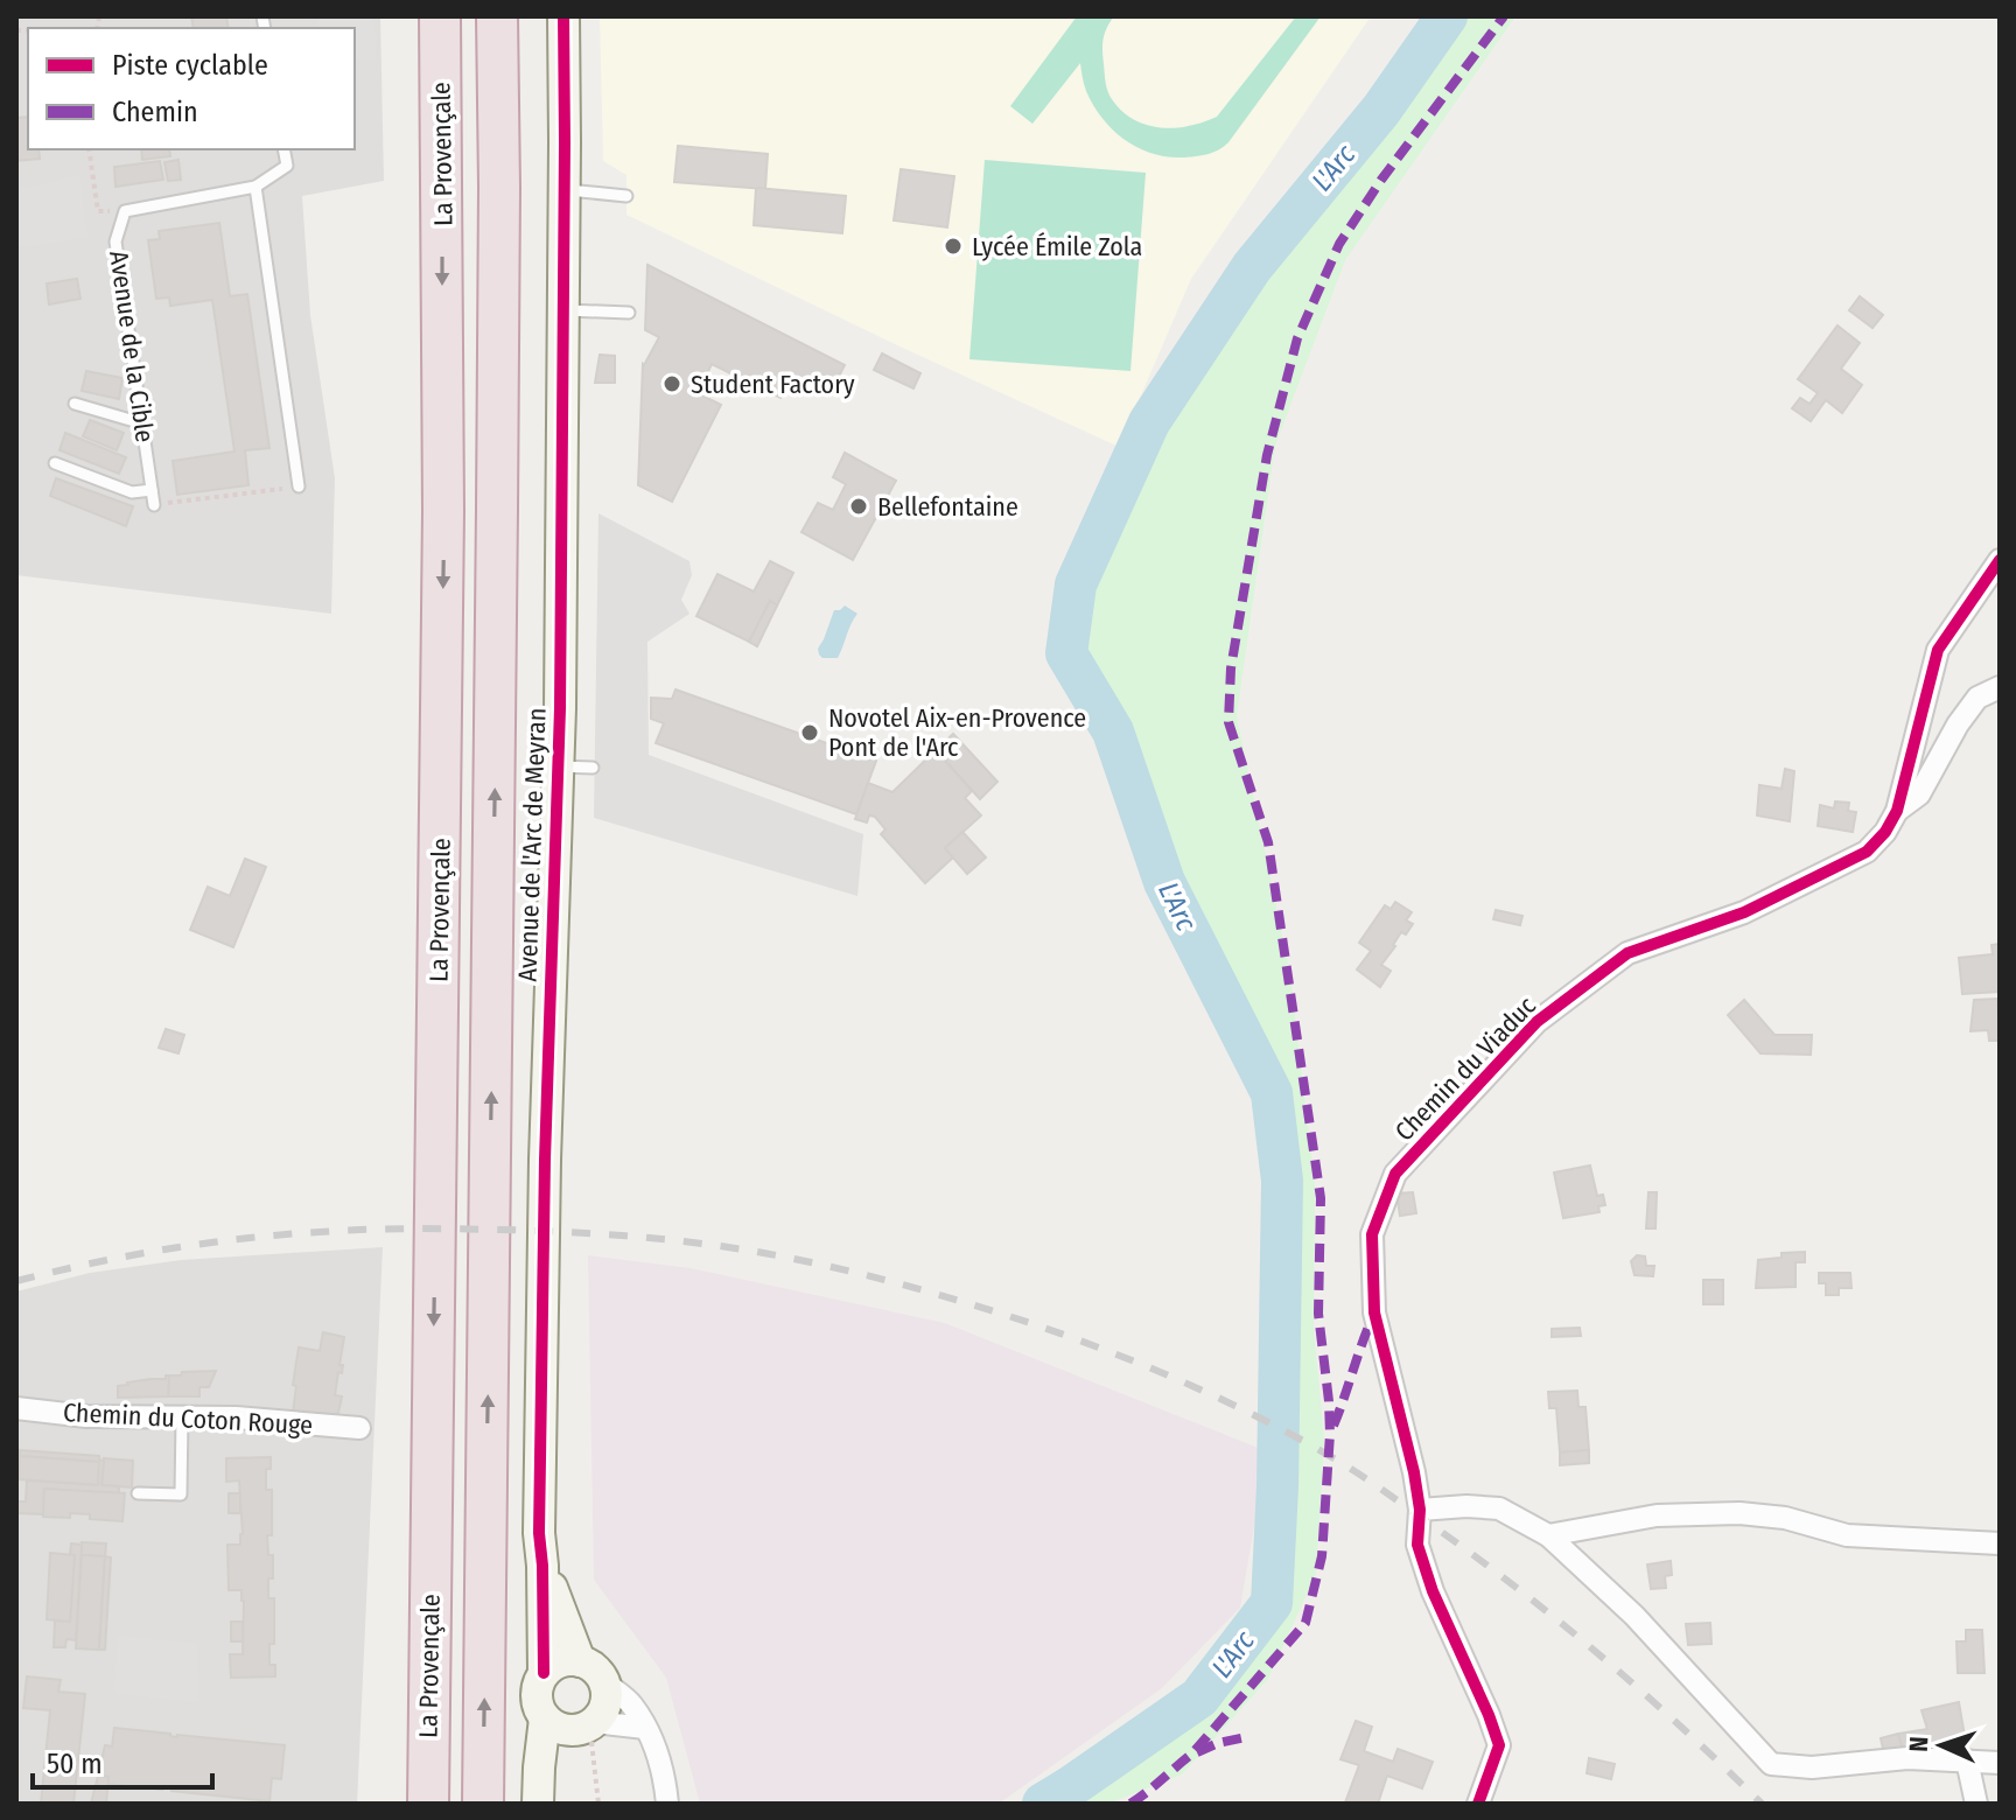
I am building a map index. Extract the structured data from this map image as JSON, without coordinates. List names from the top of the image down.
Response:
{
  "streets": {
    "highway": ["La Provençale"],
    "main road": ["Avenue de l'Arc de Meyran"],
    "street": ["Chemin du Viaduc", "Chemin du Coton Rouge"],
    "lane": ["Avenue de la Cible"]
  },
  "water": ["L'Arc"],
  "places": [
    "Lycée Émile Zola",
    "Student Factory",
    "Bellefontaine",
    "Novotel Aix-en-Provence Pont de l'Arc"
  ],
  "legend": ["Piste cyclable", "Chemin"],
  "scale_bar": "50 m",
  "north": "left"
}
